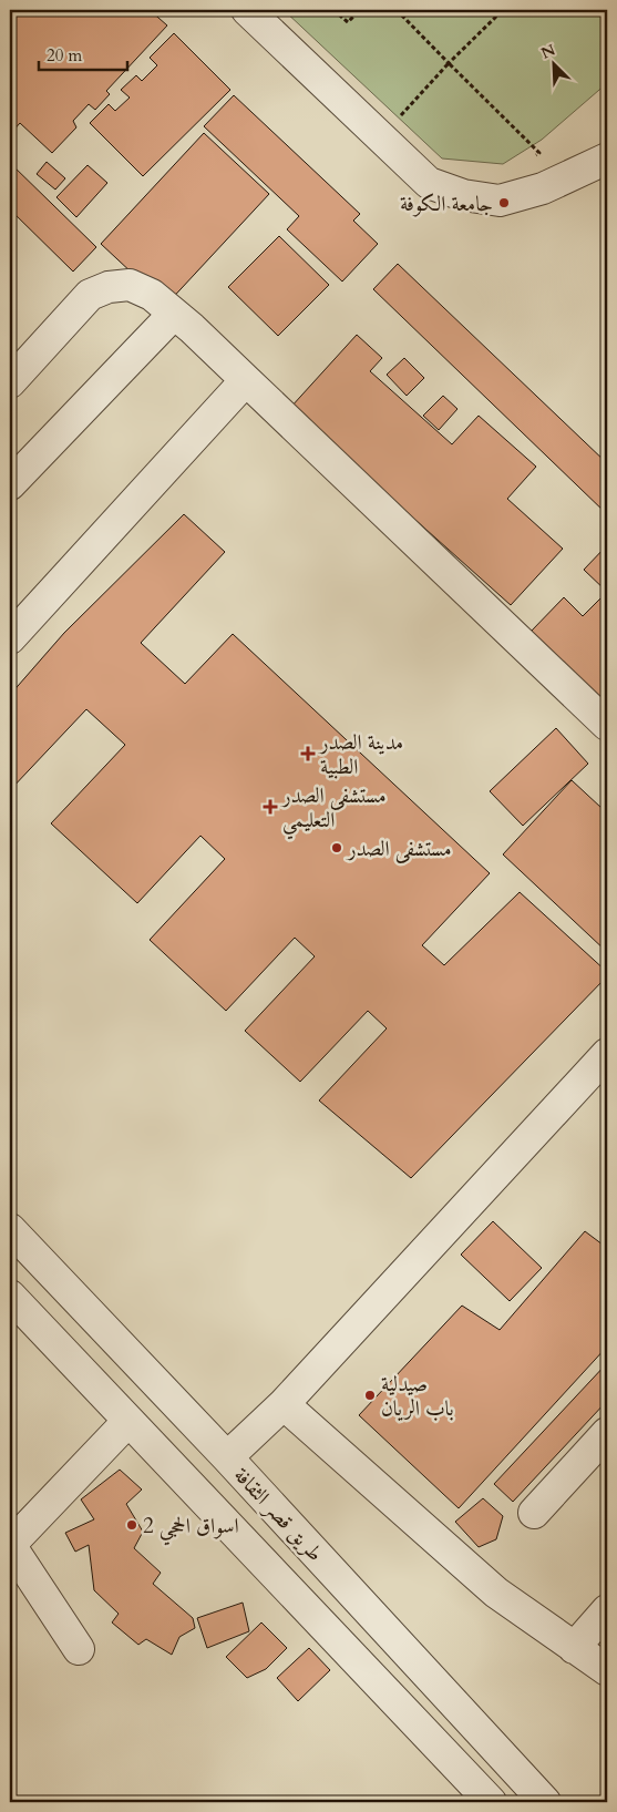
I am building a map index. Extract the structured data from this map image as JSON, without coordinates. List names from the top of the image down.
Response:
{
  "streets": {
    "street": ["طريق قصر الثقافة"]
  },
  "places": {
    "other": [
      "جامعة الكوفة",
      "مستشفى الصدر",
      "صيدلية باب الريان",
      "اسواق الحجي 2"
    ],
    "health": ["مدينة الصدر الطبية", "مستشفى الصدر التعليمي"]
  },
  "scale_bar": "20 m",
  "north": "top left"
}
